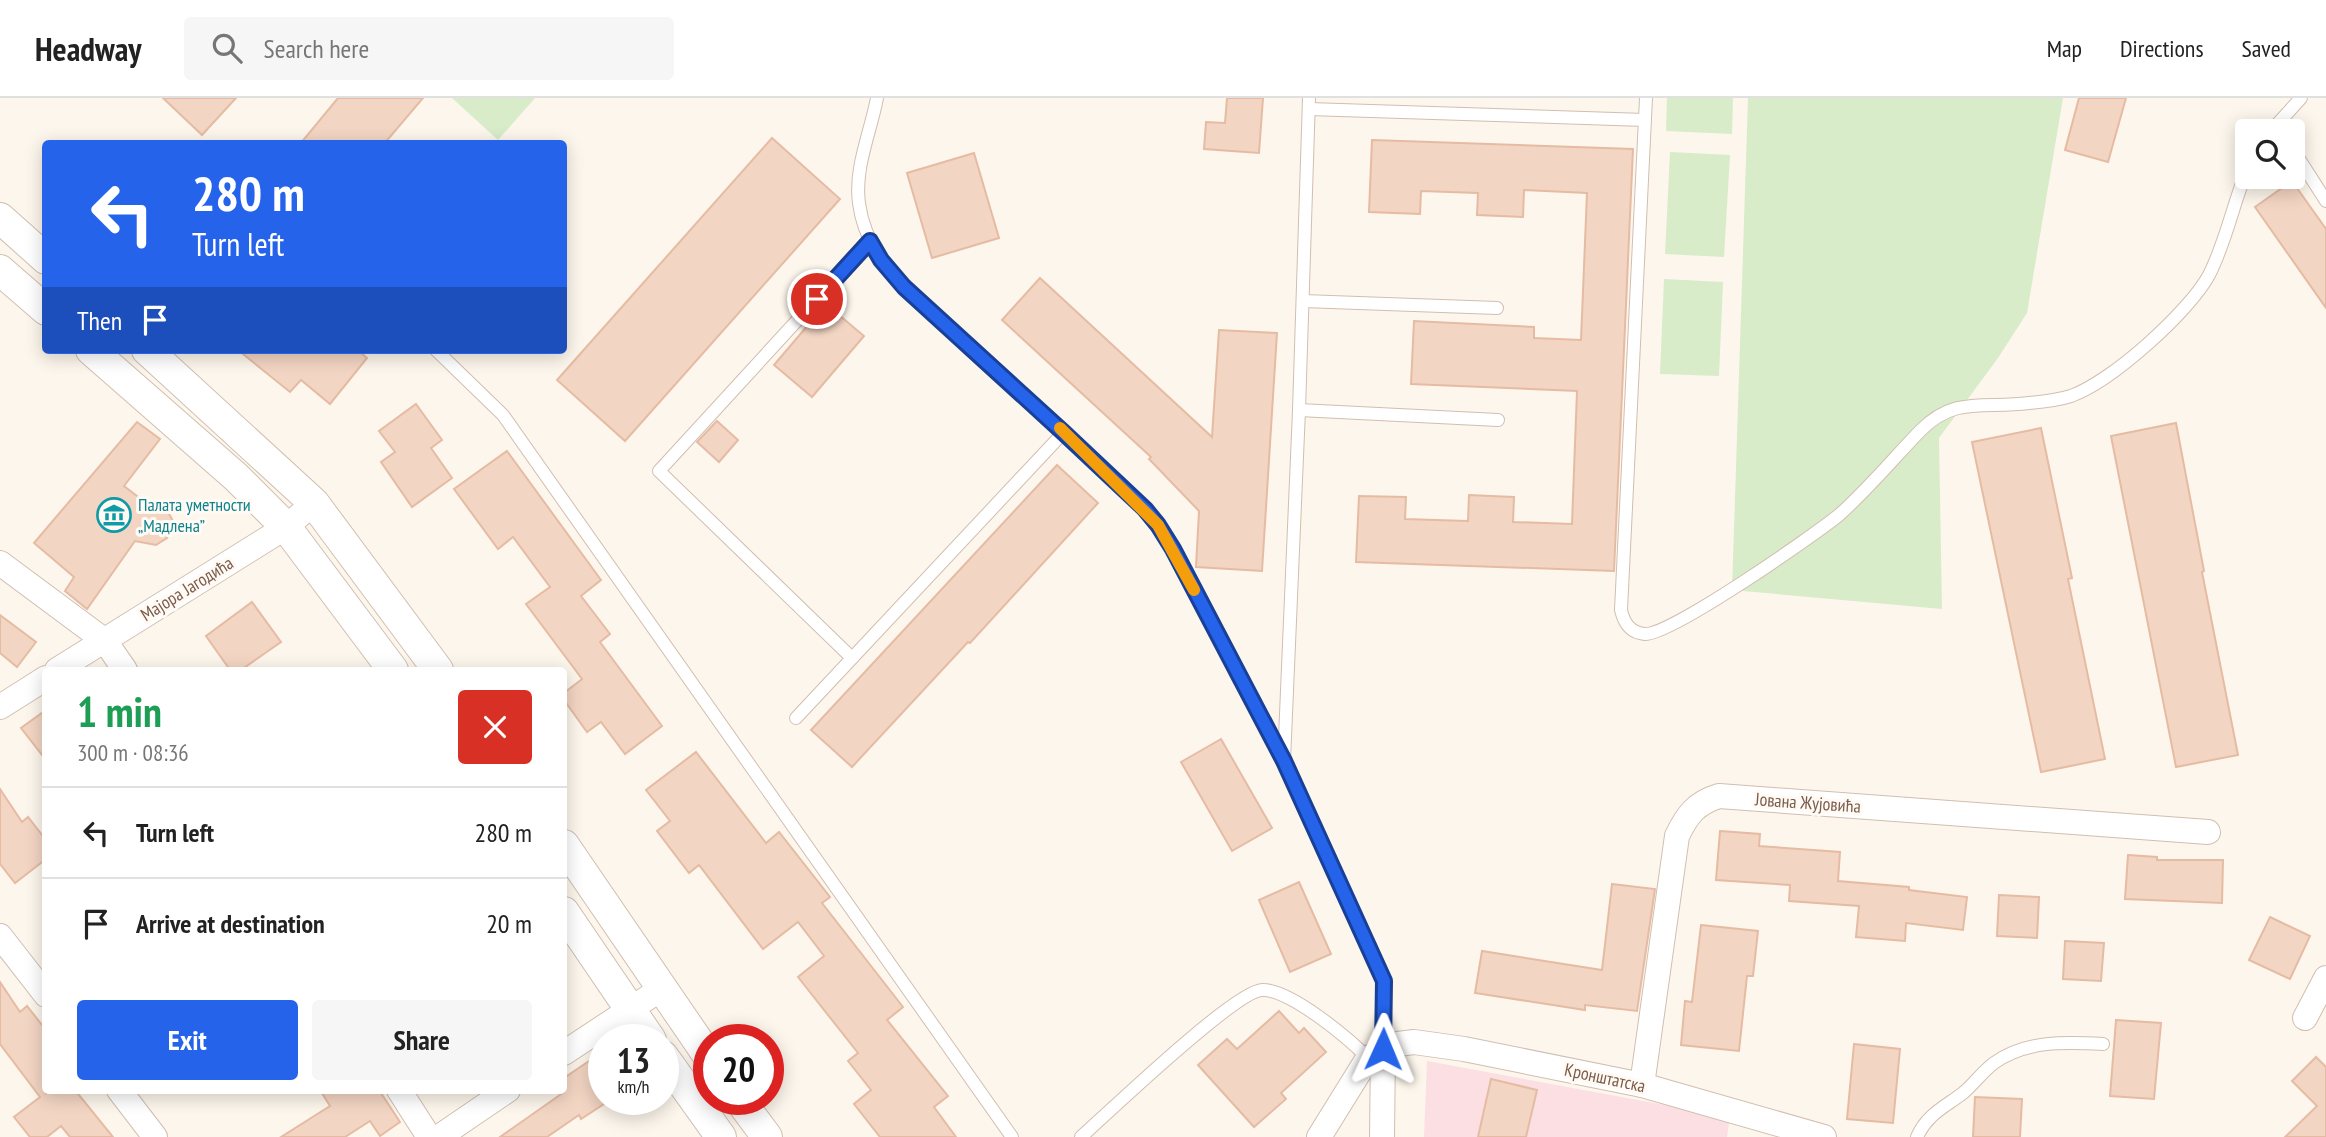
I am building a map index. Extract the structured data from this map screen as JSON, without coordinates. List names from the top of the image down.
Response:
{
  "streets": {
    "street": ["Мајора Јагодића", "Јована Жујовића", "Кронштатска"]
  },
  "crossings": [
    ["Јована Жујовића", "Кронштатска"]
  ],
  "places": {
    "museum": ["Палата уметности „Мадлена”"]
  },
  "page": {
    "header": "Headway",
    "search": "Search here",
    "nav": ["Map", "Directions", "Saved"],
    "turn": ["280 m", "Turn left"],
    "then": "Then",
    "heading": ["1 min", "300 m · 08:36"],
    "list": [
      {
        "name": "Turn left",
        "value": "280 m"
      },
      {
        "name": "Arrive at destination",
        "value": "20 m"
      }
    ],
    "buttons": ["Exit", "Share"],
    "speed": "13 km/h",
    "limit": "20"
  }
}
